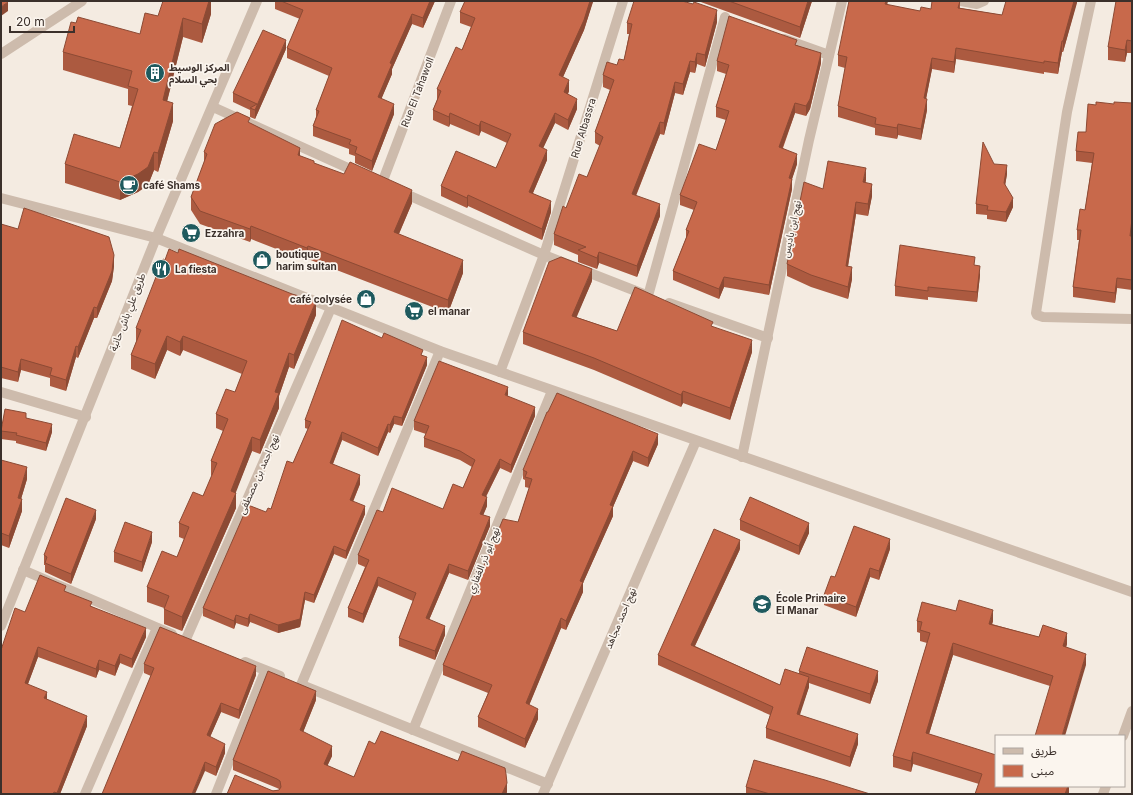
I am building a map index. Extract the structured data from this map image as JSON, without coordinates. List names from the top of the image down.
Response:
{
  "streets": {
    "street": [
      "Rue El Tahawoll",
      "Rue Albassra",
      "نهج ابن باديس",
      "طريق علي باش حانبة",
      "نهج احمد بن مصطفى",
      "نهج أبو ذر الغفاري",
      "نهج احمد مجاهد"
    ]
  },
  "places": {
    "building": ["المركز الوسيط بحي السلام"],
    "cafe": ["café Shams"],
    "supermarket": ["Ezzahra", "el manar"],
    "shop": ["boutique harim sultan", "café colysée"],
    "restaurant": ["La fiesta"],
    "school or university": ["École Primaire El Manar"]
  },
  "legend": ["طريق", "مبنى"],
  "scale_bar": "20 m"
}
